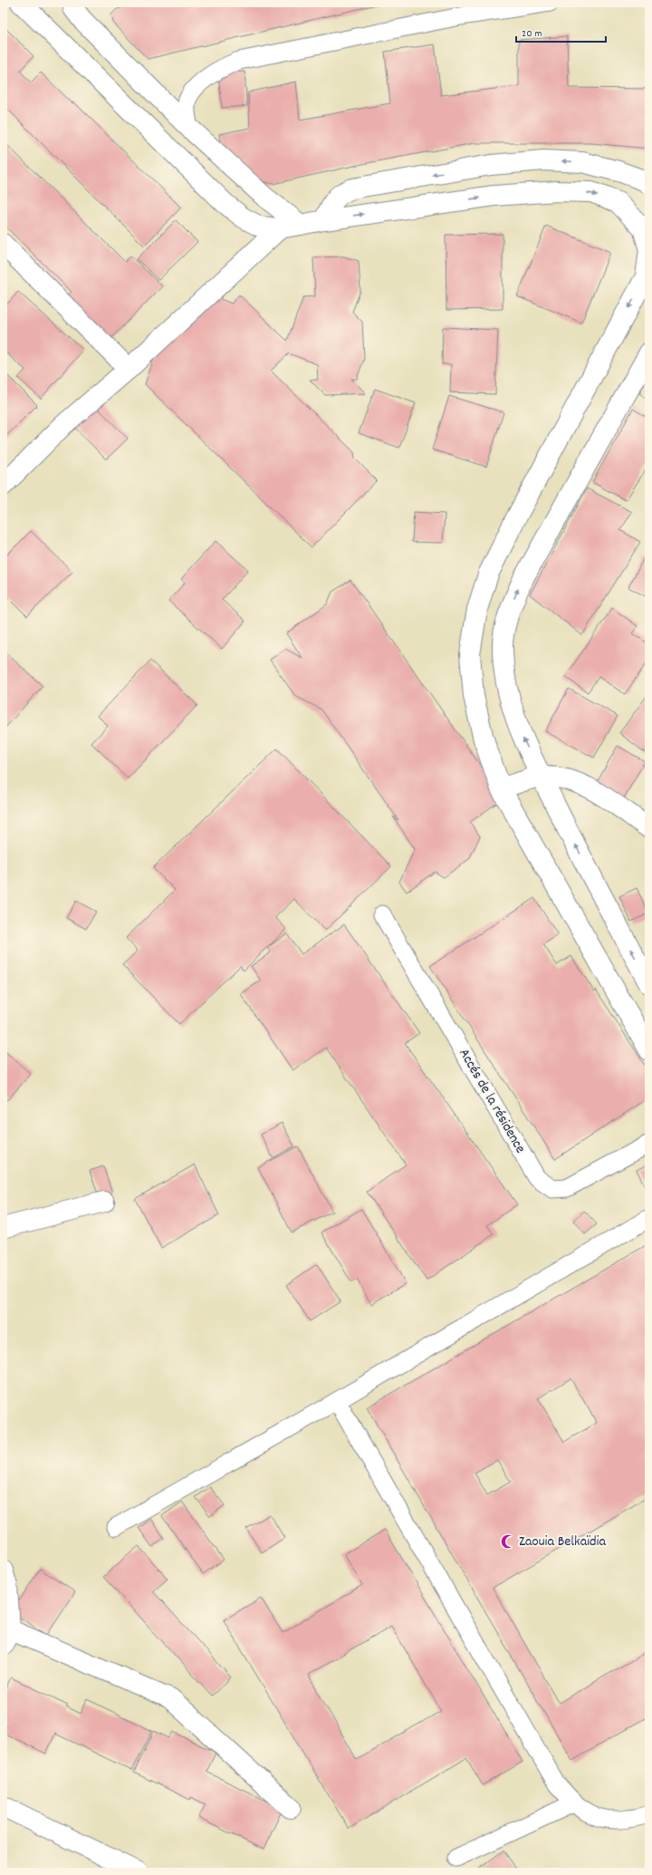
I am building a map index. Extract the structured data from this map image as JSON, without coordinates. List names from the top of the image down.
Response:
{
  "streets": {
    "lane": ["Accés de la résidence"]
  },
  "places": {
    "mosque": ["Zaouia Belkaïdia"]
  },
  "scale_bar": "20 m"
}
